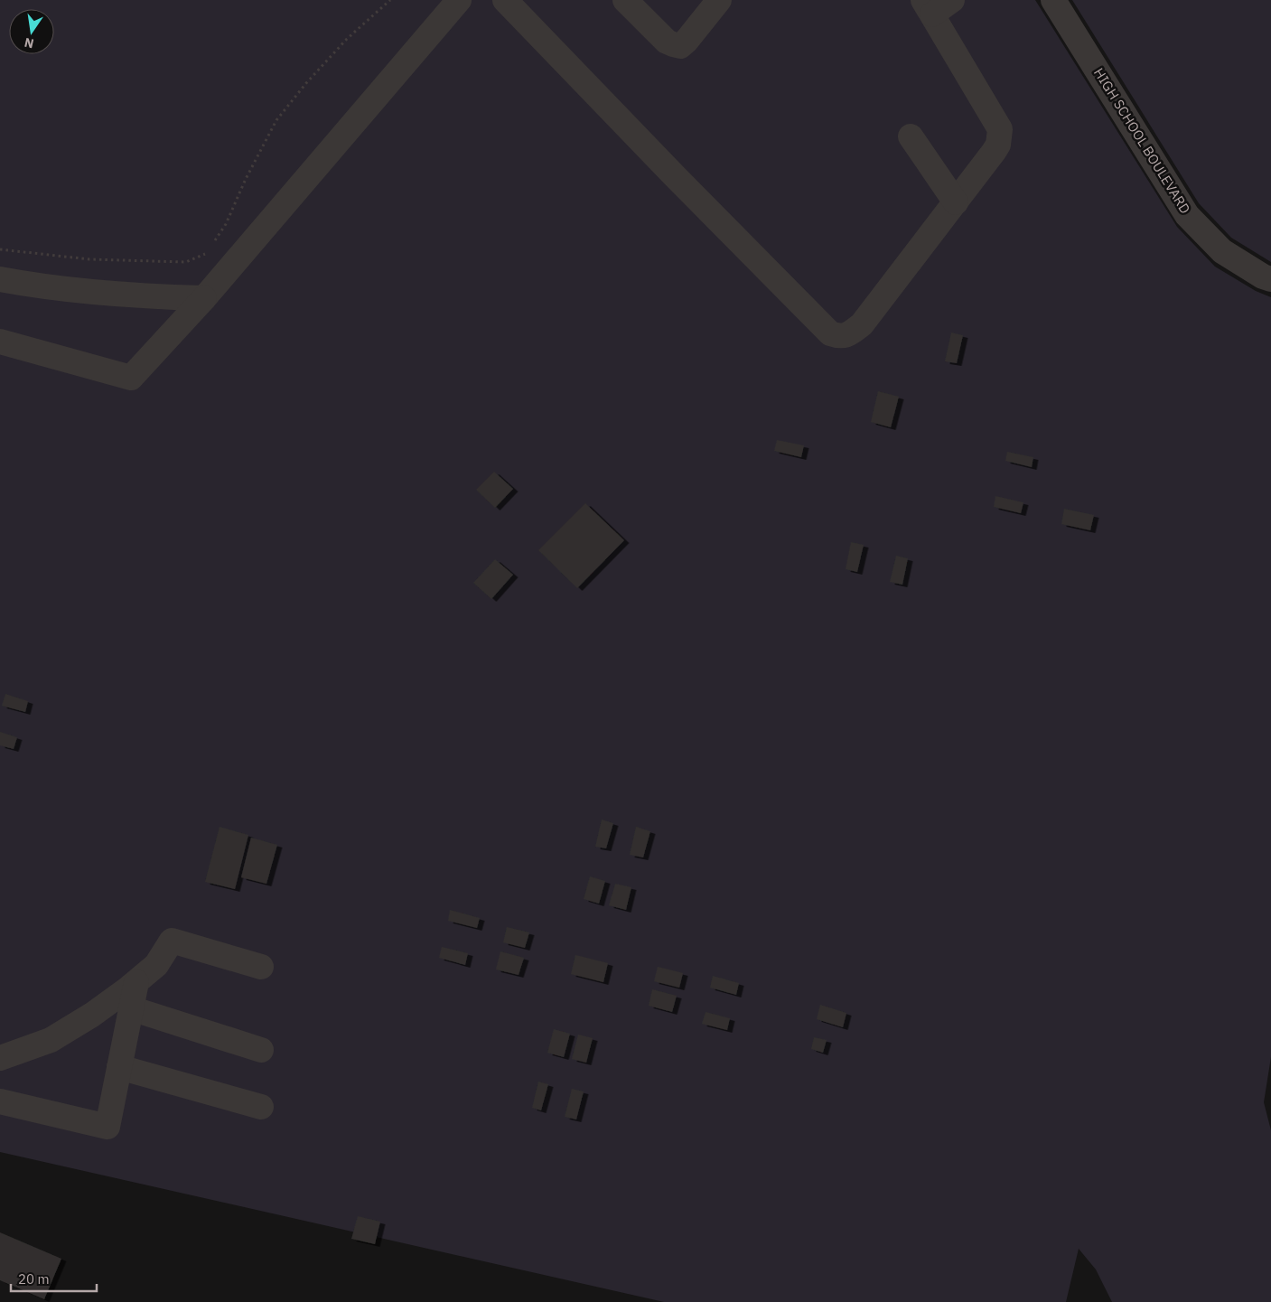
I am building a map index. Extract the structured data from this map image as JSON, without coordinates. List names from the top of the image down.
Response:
{
  "streets": {
    "street": ["HIGH SCHOOL BOULEVARD"]
  },
  "scale_bar": "20 m",
  "north": "bottom"
}
